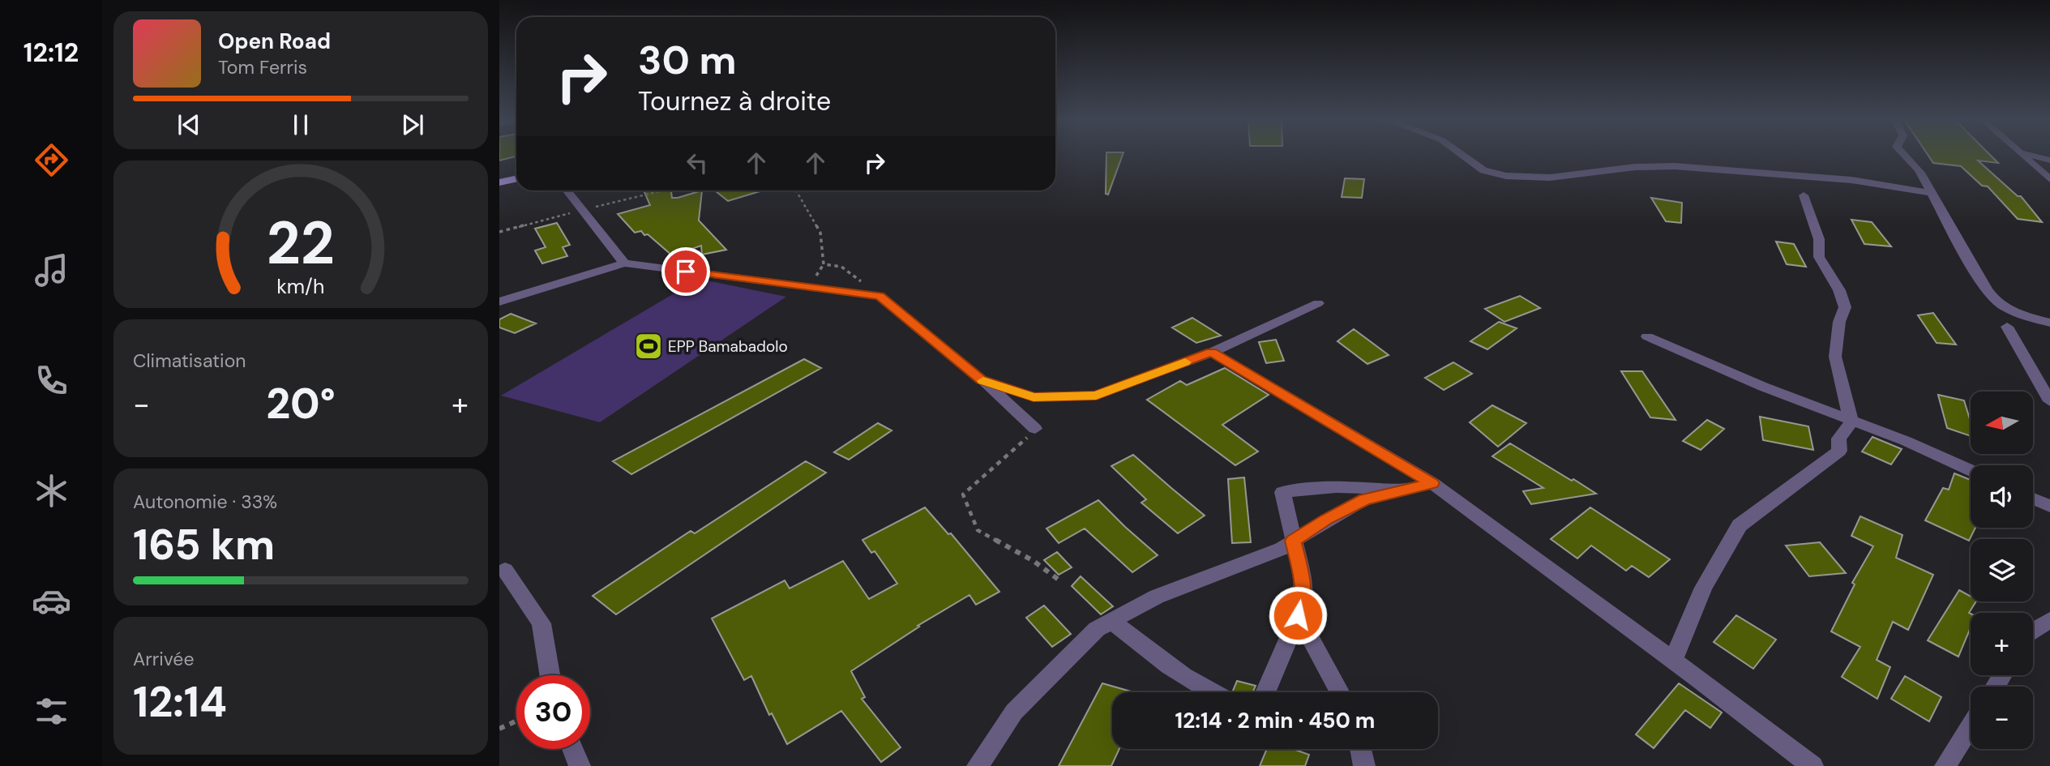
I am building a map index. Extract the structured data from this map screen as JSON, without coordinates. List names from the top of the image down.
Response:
{
  "places": {
    "sports": ["EPP Bamabadolo"]
  },
  "north": "left",
  "page": {
    "tabs": "12:12",
    "turn": ["30 m", "Tournez à droite"],
    "song": ["Open Road", "Tom Ferris"],
    "tile": [
      "Climatisation",
      ["Autonomie · 33%", "165 km"],
      ["Arrivée", "12:14"]
    ],
    "heat": ["−", "20°", "+"],
    "map_buttons": ["+", "−"],
    "limit": "30",
    "trip": "12:14 · 2 min · 450 m",
    "gauge": ["22", "km/h"]
  }
}
